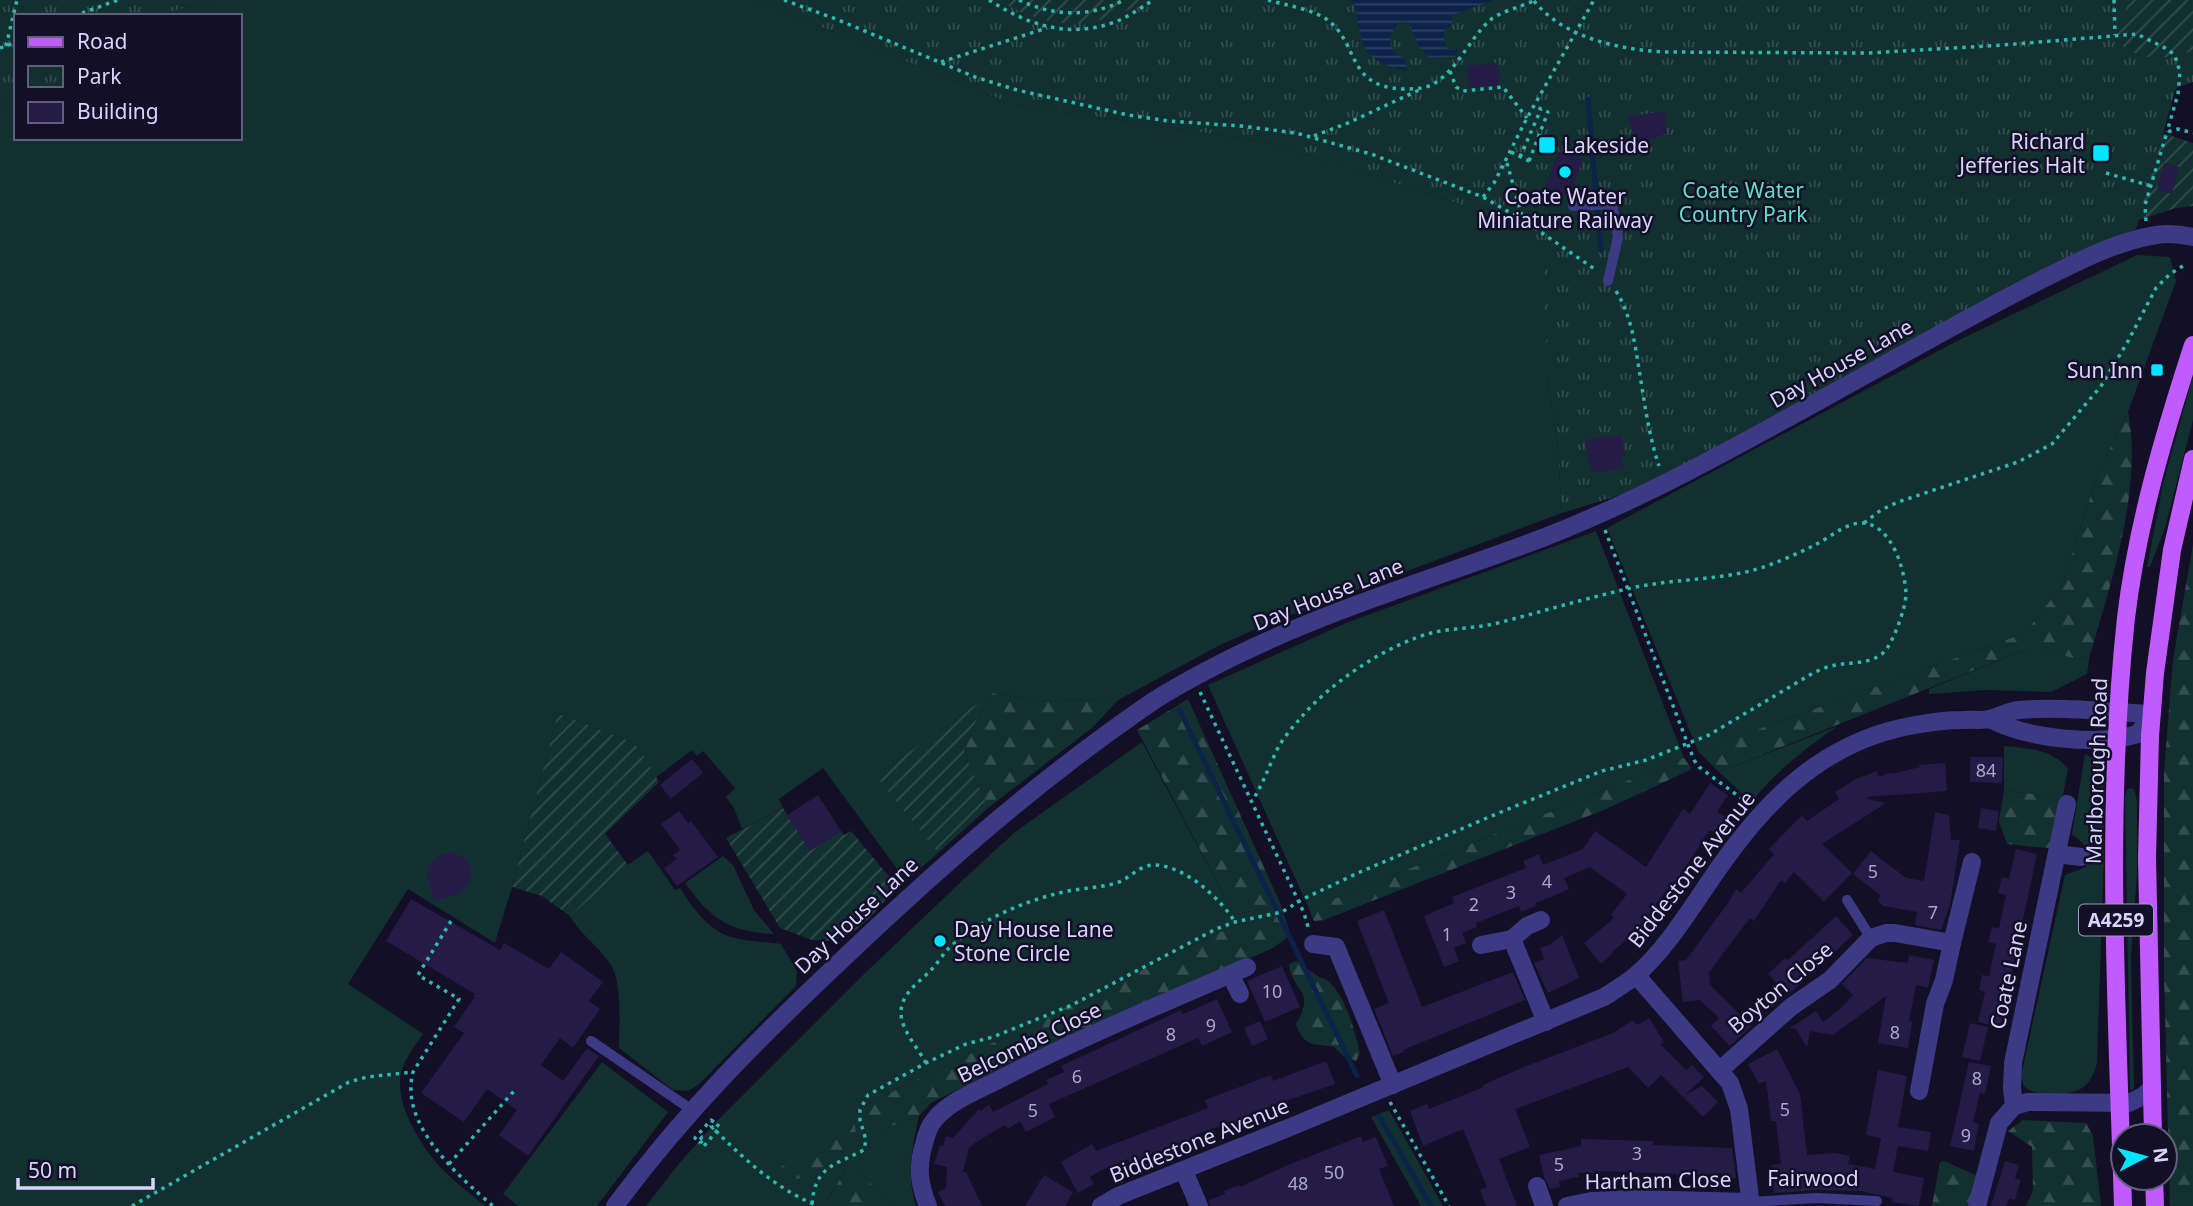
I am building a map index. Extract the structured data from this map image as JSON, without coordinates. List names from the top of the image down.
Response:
{
  "streets": {
    "main road": ["Marlborough Road", "A4259"],
    "street": [
      "Day House Lane",
      "Biddestone Avenue",
      "Coate Lane",
      "Boyton Close",
      "Belcombe Close",
      "Fairwood",
      "Hartham Close"
    ]
  },
  "crossings": [
    ["Marlborough Road", "Biddestone Avenue"],
    ["Biddestone Avenue", "A4259"],
    ["Biddestone Avenue", "Fairwood"],
    ["Boyton Close", "Fairwood"],
    ["Fairwood", "Hartham Close"]
  ],
  "parks": ["Coate Water Country Park"],
  "places": {
    "transit": ["Lakeside", "Richard Jefferies Halt", "Sun Inn"],
    "other": ["Coate Water Miniature Railway", "Day House Lane Stone Circle"]
  },
  "house_numbers": [
    "84",
    "5",
    "4",
    "3",
    "2",
    "7",
    "1",
    "10",
    "9",
    "8",
    "8",
    "6",
    "8",
    "5",
    "5",
    "9",
    "3",
    "5",
    "50",
    "48"
  ],
  "legend": ["Road", "Park", "Building"],
  "scale_bar": "50 m",
  "north": "right"
}
